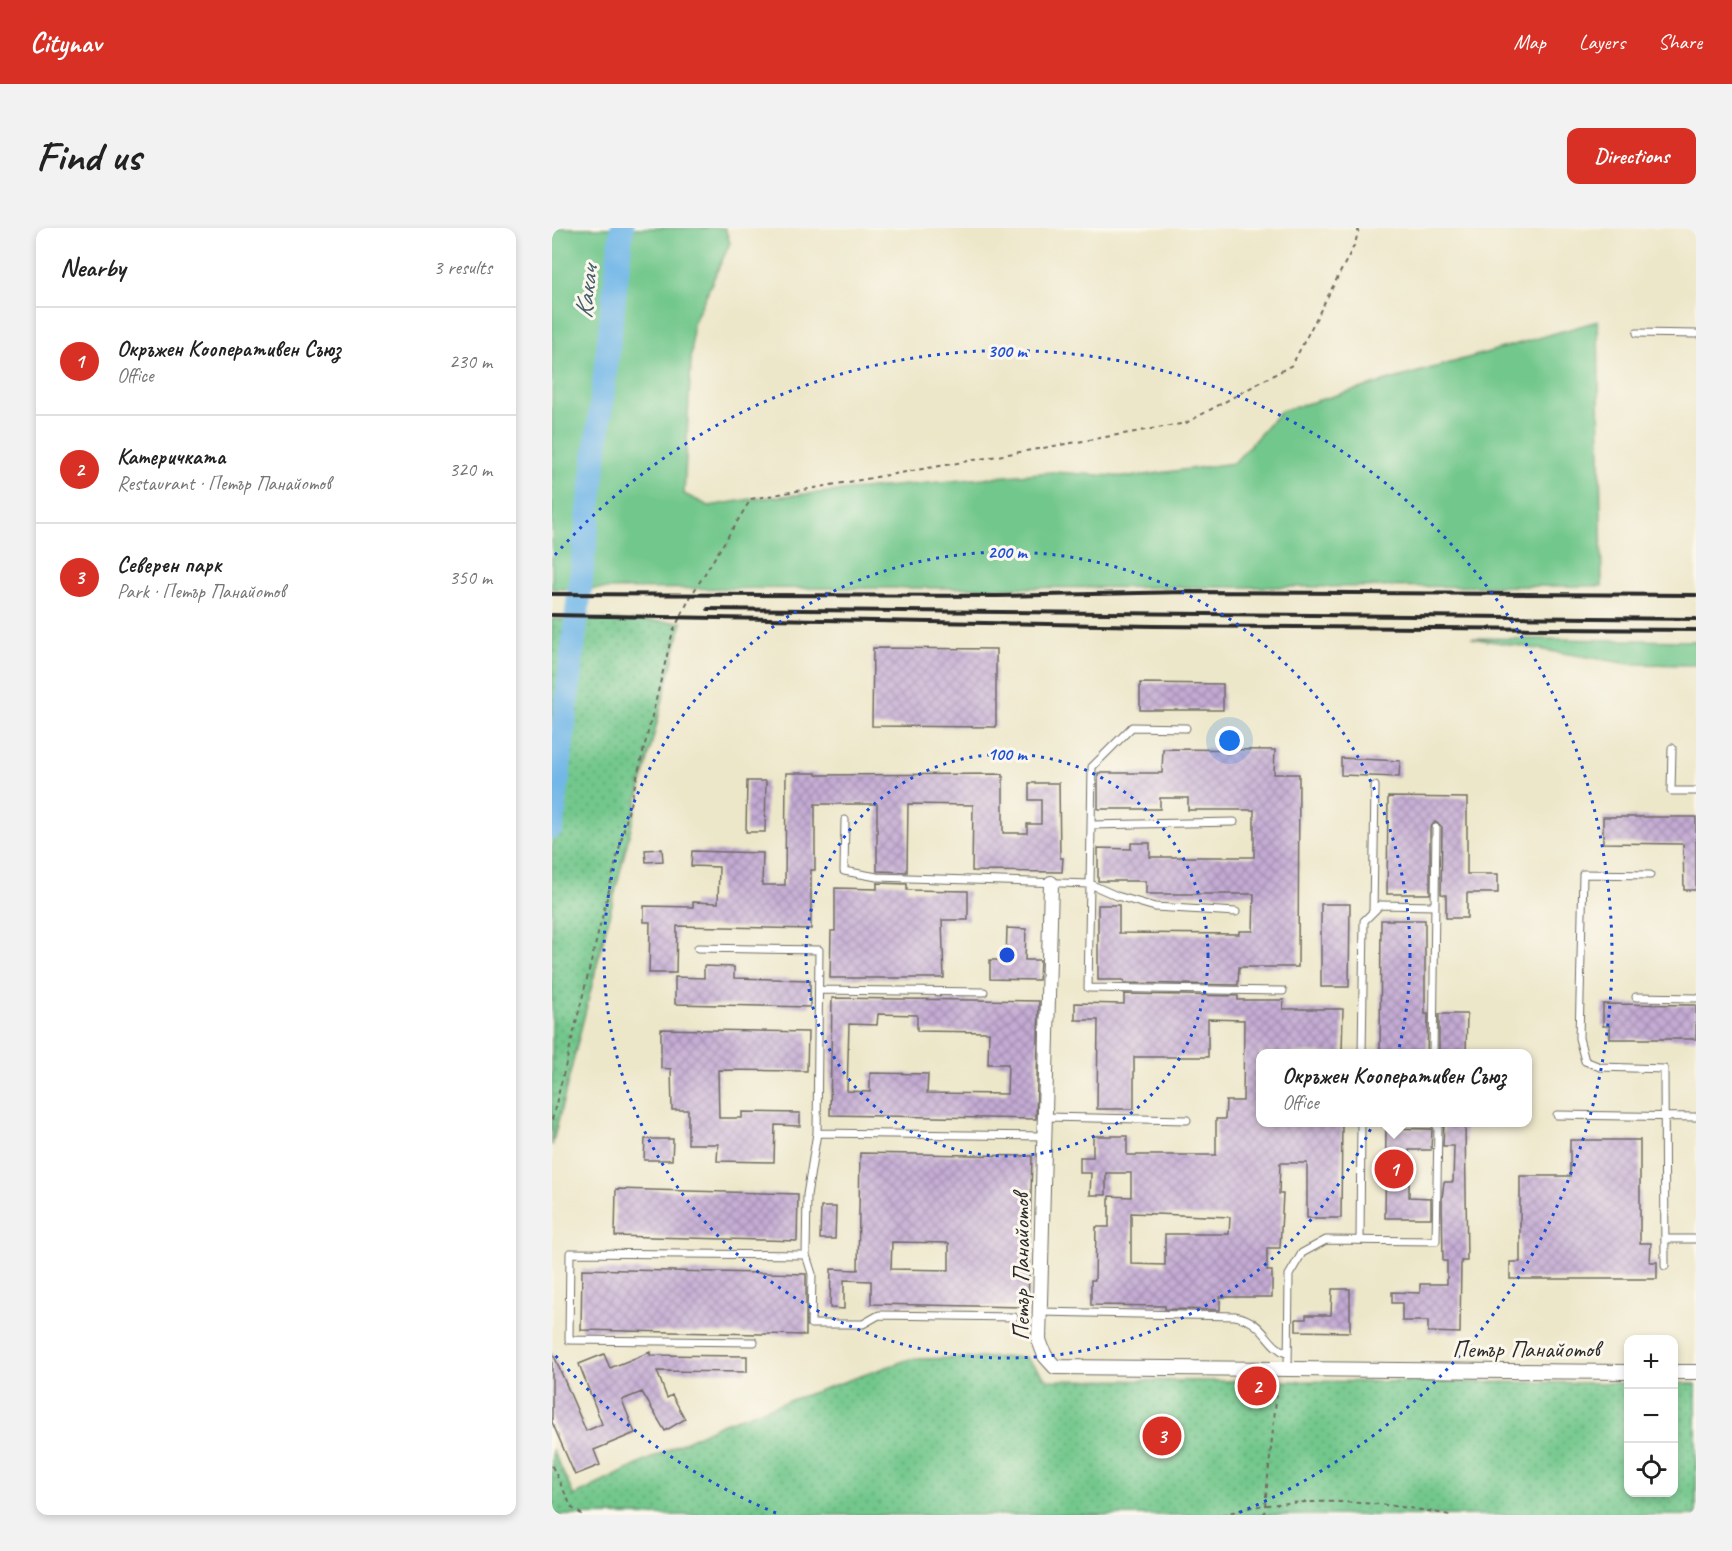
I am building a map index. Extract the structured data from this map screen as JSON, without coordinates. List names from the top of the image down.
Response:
{
  "streets": {
    "street": ["Петър Панайотов"]
  },
  "water": ["Какач"],
  "page": {
    "header": "Citynav",
    "nav": ["Map", "Layers", "Share"],
    "buttons": "Directions",
    "title": "Find us",
    "heading": ["Nearby", "3 results"],
    "list": [
      {
        "mark": "1",
        "name": "Окръжен Кооперативен Съюз",
        "note": "Office",
        "value": "230 m"
      },
      {
        "mark": "2",
        "name": "Катеричката",
        "note": "Restaurant · Петър Панайотов",
        "value": "320 m"
      },
      {
        "mark": "3",
        "name": "Северен парк",
        "note": "Park · Петър Панайотов",
        "value": "350 m"
      }
    ],
    "popup": ["Окръжен Кооперативен Съюз", "Office"],
    "pins": ["1", "2", "3"],
    "map_buttons": ["+", "−"]
  },
  "rings": ["300 m", "200 m", "100 m"]
}
